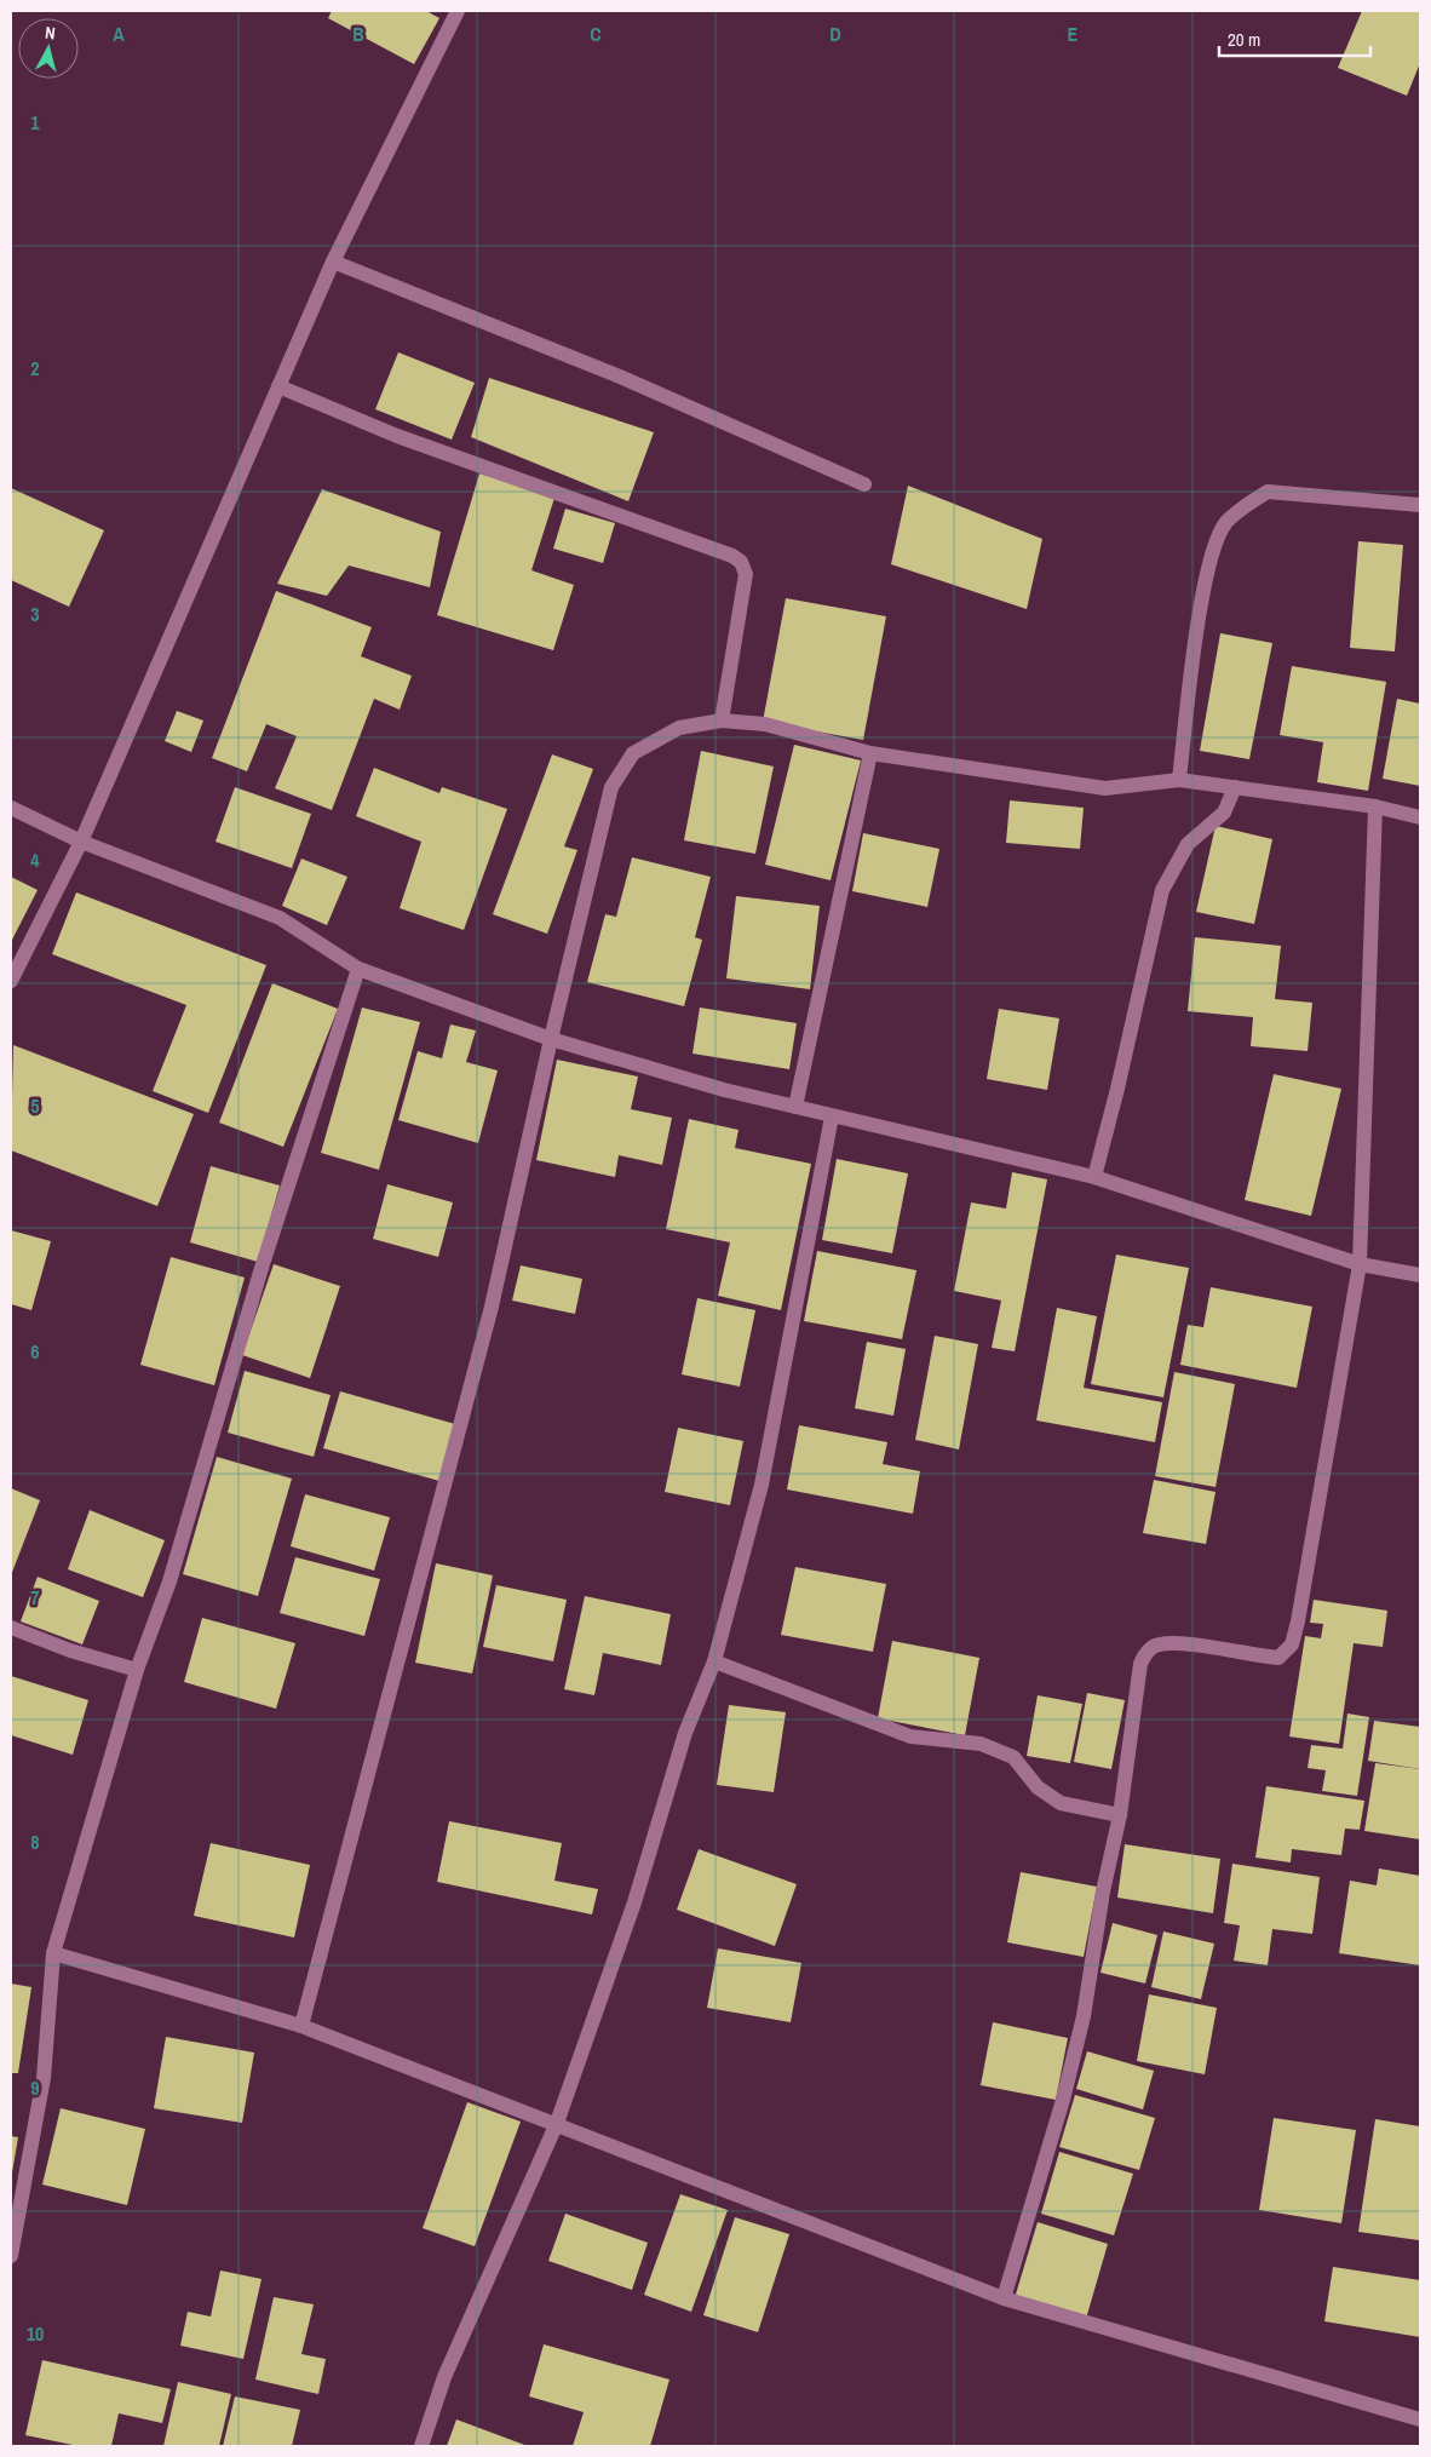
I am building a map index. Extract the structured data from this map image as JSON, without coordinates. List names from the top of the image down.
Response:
{
  "scale_bar": "20 m",
  "north": "top",
  "grid": {
    "columns": [
      "A",
      "B",
      "C",
      "D",
      "E"
    ],
    "rows": [
      "1",
      "2",
      "3",
      "4",
      "5",
      "6",
      "7",
      "8",
      "9",
      "10"
    ]
  }
}
